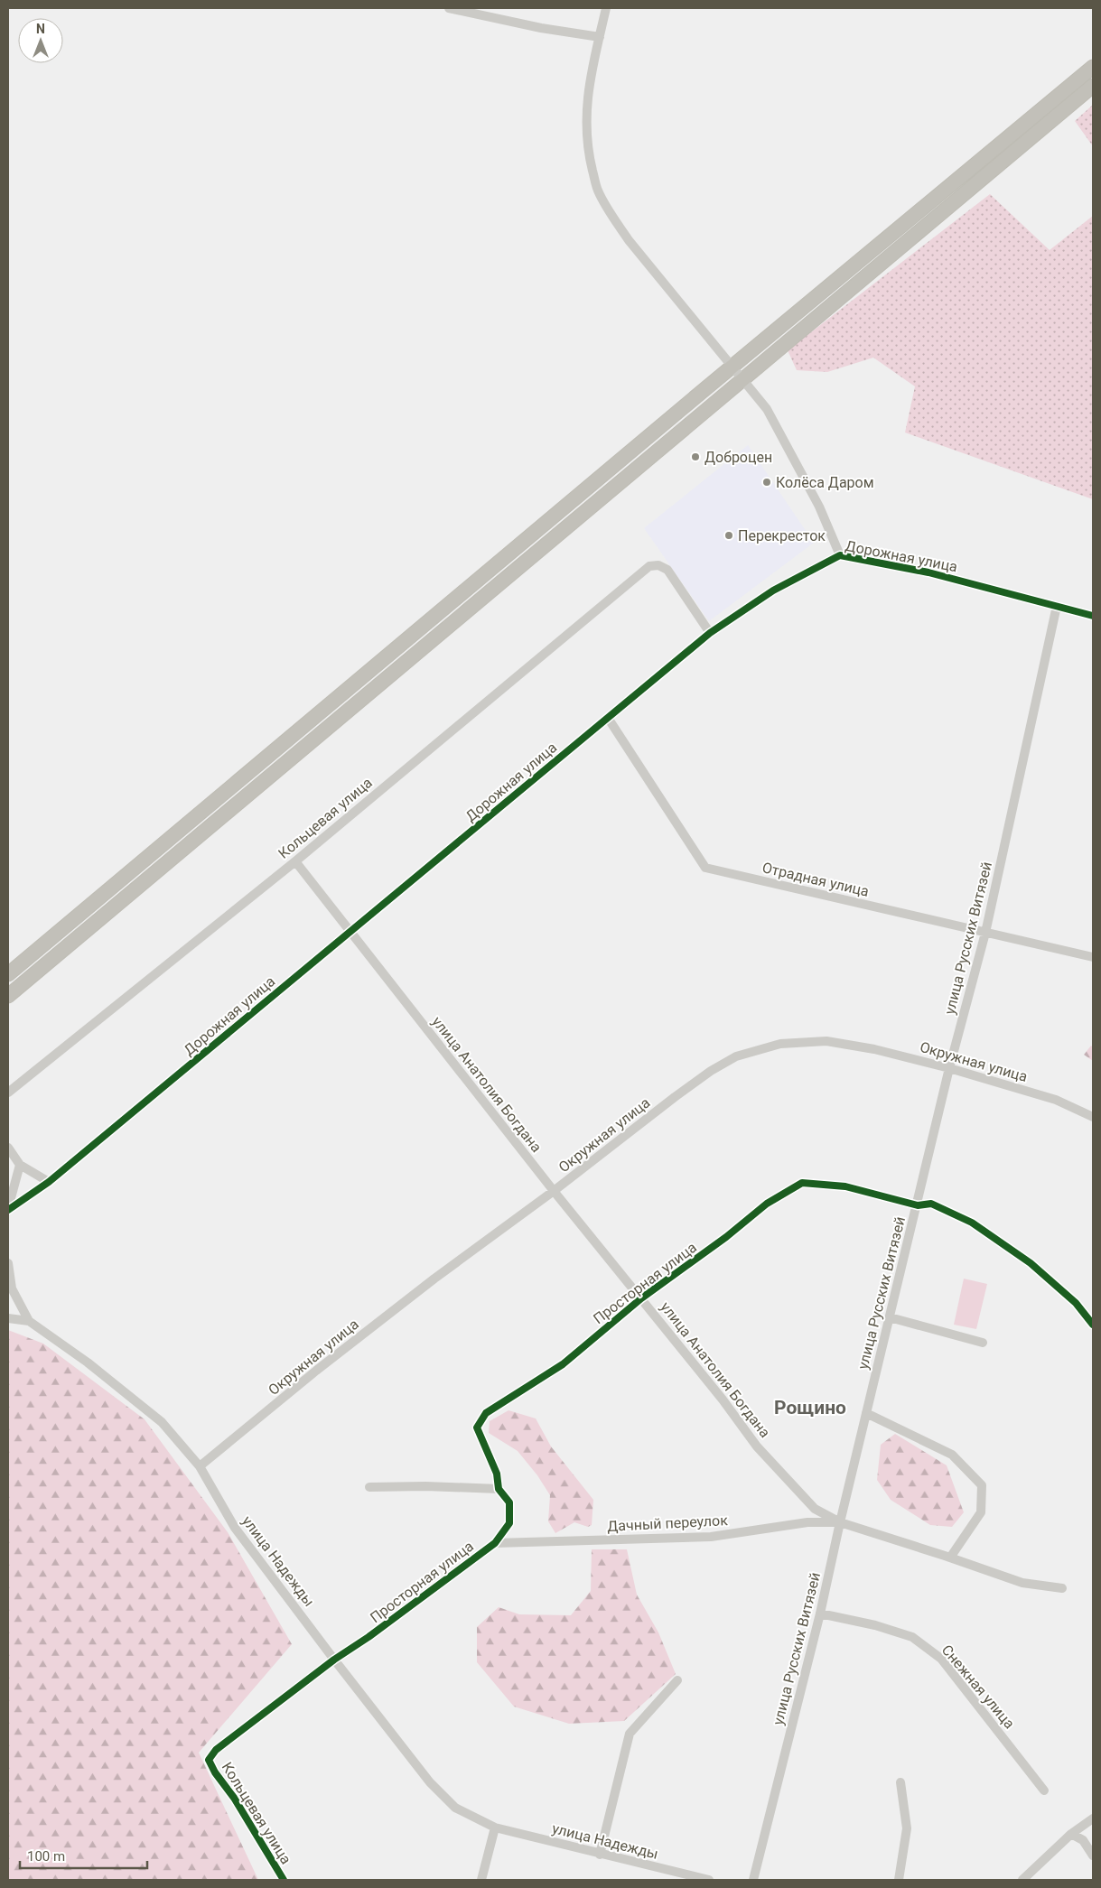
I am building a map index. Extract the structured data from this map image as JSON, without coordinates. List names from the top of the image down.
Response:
{
  "streets": {
    "street": [
      "Дорожная улица",
      "Кольцевая улица",
      "Отрадная улица",
      "улица Русских Витязей",
      "Окружная улица",
      "улица Анатолия Богдана",
      "Просторная улица",
      "Дачный переулок",
      "улица Надежды",
      "Снежная улица"
    ]
  },
  "crossings": [
    ["Дорожная улица", "Кольцевая улица"],
    ["Дорожная улица", "Отрадная улица"],
    ["Дорожная улица", "улица Русских Витязей"],
    ["Дорожная улица", "улица Анатолия Богдана"],
    ["Кольцевая улица", "улица Анатолия Богдана"],
    ["Кольцевая улица", "Просторная улица"],
    ["Отрадная улица", "улица Русских Витязей"],
    ["улица Русских Витязей", "Окружная улица"],
    ["улица Русских Витязей", "улица Анатолия Богдана"],
    ["улица Русских Витязей", "Просторная улица"],
    ["улица Русских Витязей", "Дачный переулок"],
    ["улица Русских Витязей", "Снежная улица"],
    ["Окружная улица", "улица Анатолия Богдана"],
    ["Окружная улица", "улица Надежды"],
    ["улица Анатолия Богдана", "Просторная улица"],
    ["улица Анатолия Богдана", "Дачный переулок"],
    ["Просторная улица", "Дачный переулок"],
    ["Просторная улица", "улица Надежды"]
  ],
  "districts": ["Рощино"],
  "places": ["Доброцен", "Колёса Даром", "Перекресток"],
  "scale_bar": "100 m",
  "north": "top"
}
